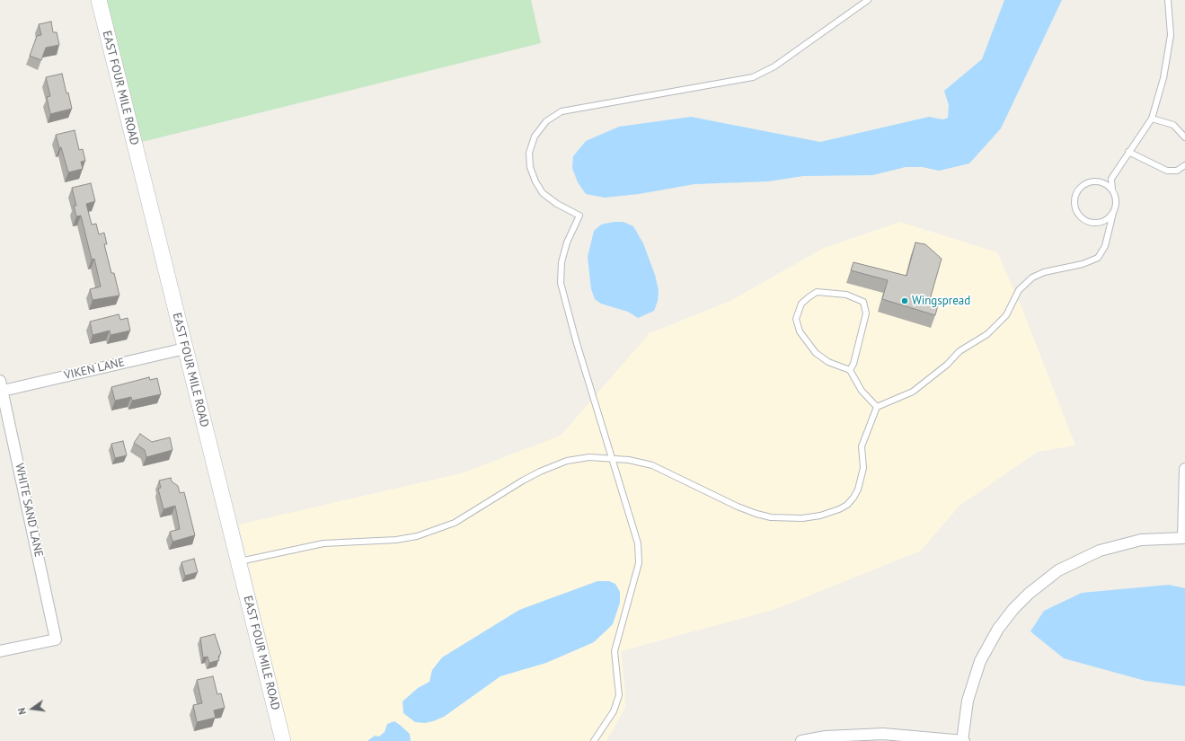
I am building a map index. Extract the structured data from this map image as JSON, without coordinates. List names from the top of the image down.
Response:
{
  "streets": {
    "street": ["EAST FOUR MILE ROAD", "VIKEN LANE", "WHITE SAND LANE"]
  },
  "crossings": [
    ["EAST FOUR MILE ROAD", "VIKEN LANE"],
    ["VIKEN LANE", "WHITE SAND LANE"]
  ],
  "places": ["Wingspread"],
  "north": "left"
}
